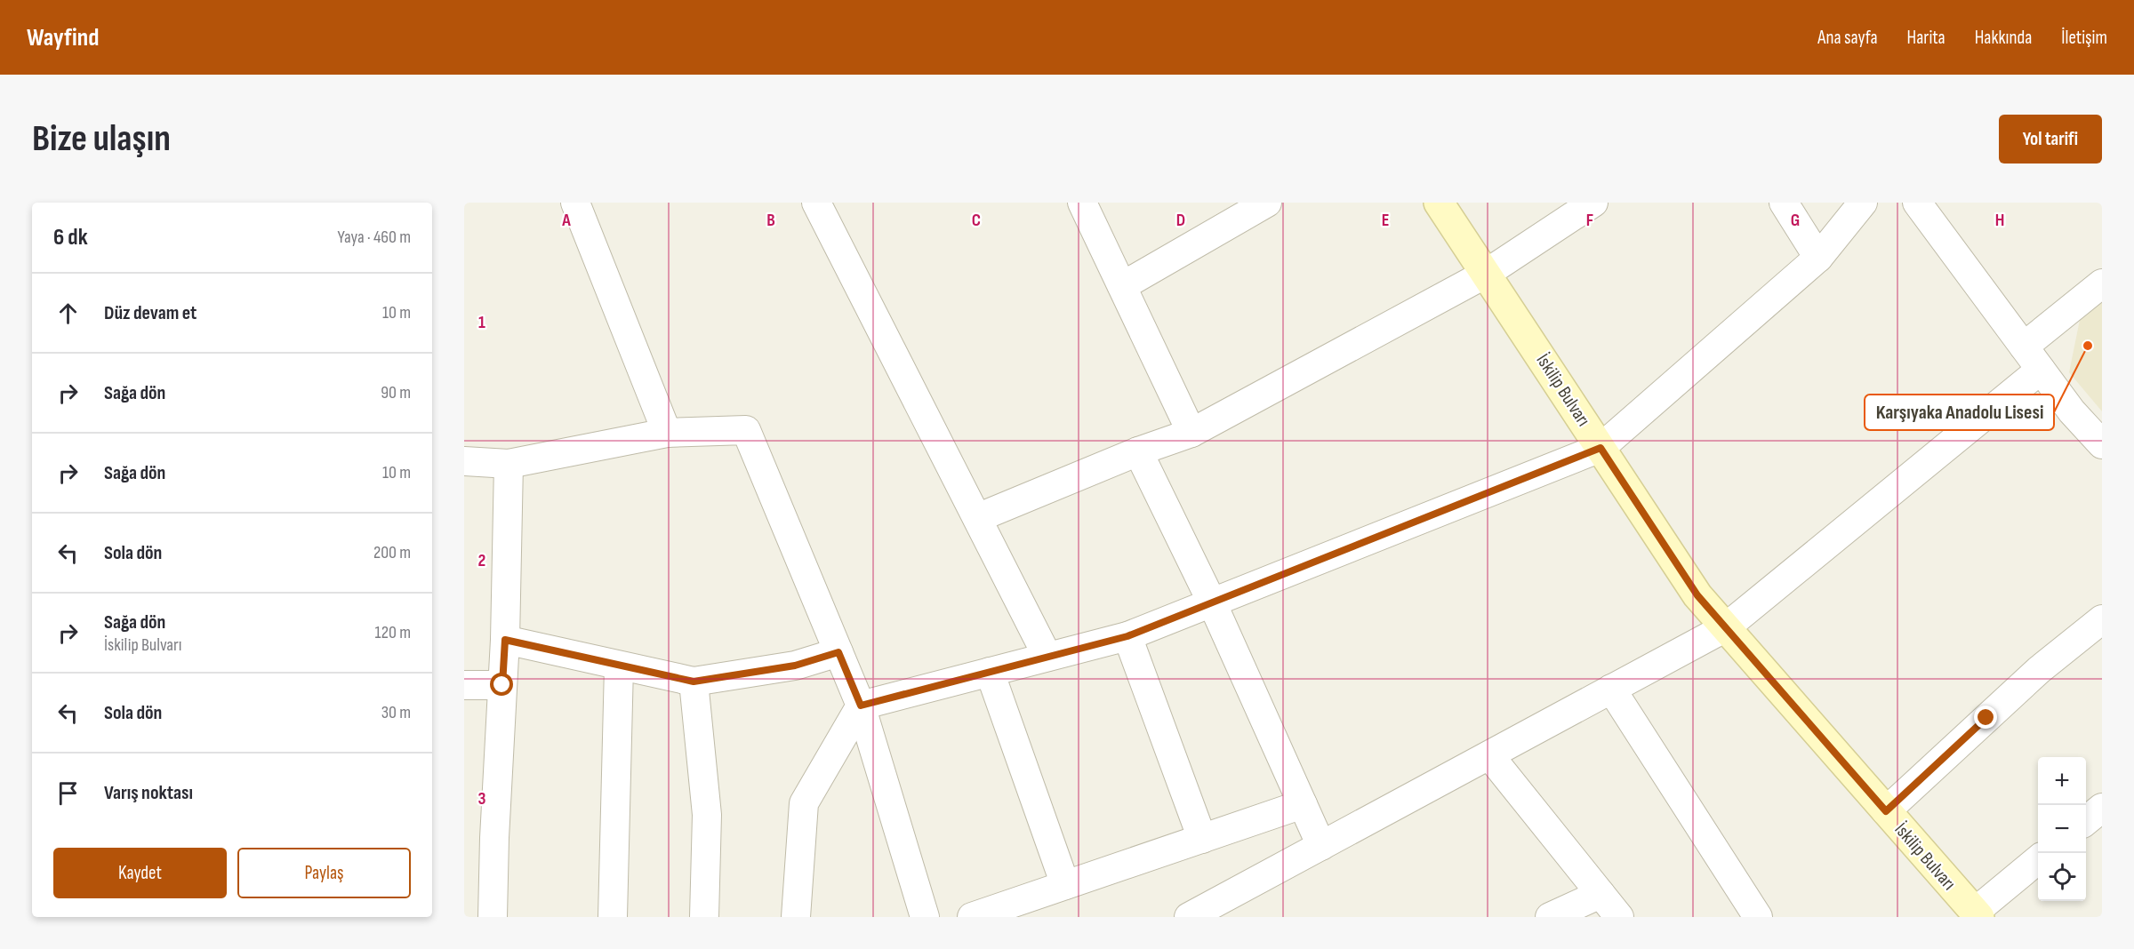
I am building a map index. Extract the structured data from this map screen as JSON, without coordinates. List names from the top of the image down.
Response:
{
  "streets": {
    "main road": ["İskilip Bulvarı"]
  },
  "places": ["Karşıyaka Anadolu Lisesi"],
  "page": {
    "header": "Wayfind",
    "nav": [
      "Ana sayfa",
      "Harita",
      "Hakkında",
      "İletişim"
    ],
    "buttons": [
      "Yol tarifi",
      ["Kaydet", "Paylaş"]
    ],
    "title": "Bize ulaşın",
    "heading": ["6 dk", "Yaya · 460 m"],
    "list": [
      ["Düz devam et", "10 m"],
      ["Sağa dön", "90 m"],
      ["Sağa dön", "10 m"],
      ["Sola dön", "200 m"],
      ["Sağa dön", "İskilip Bulvarı", "120 m"],
      ["Sola dön", "30 m"],
      "Varış noktası"
    ],
    "map_buttons": ["+", "−"]
  },
  "grid": {
    "columns": [
      "A",
      "B",
      "C",
      "D",
      "E",
      "F",
      "G",
      "H"
    ],
    "rows": ["1", "2", "3"]
  }
}
